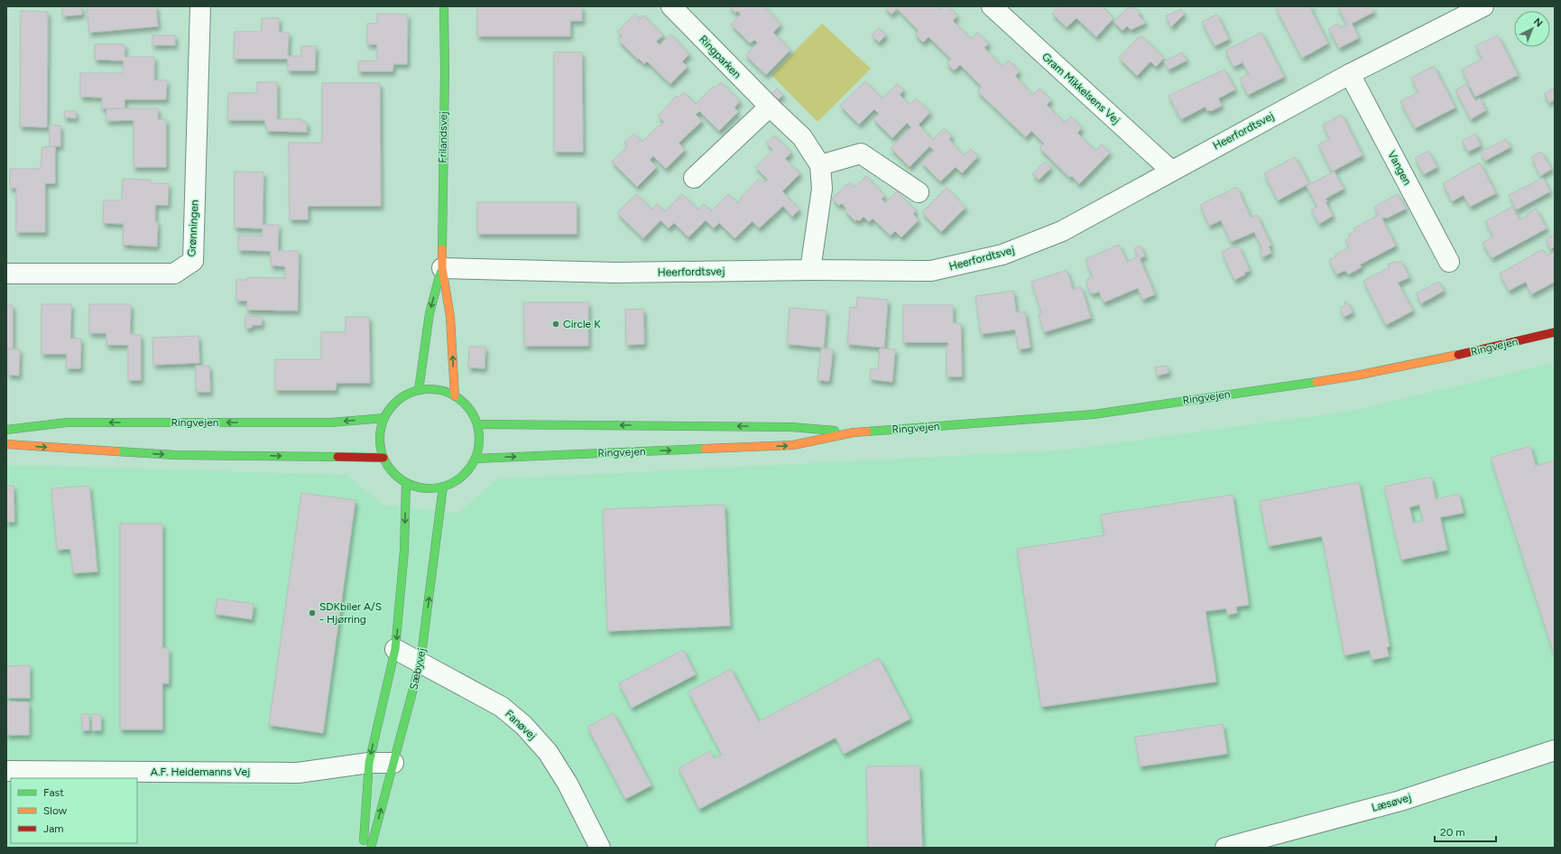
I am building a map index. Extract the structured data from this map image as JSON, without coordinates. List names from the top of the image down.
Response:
{
  "streets": {
    "main road": ["Frilandsvej", "Ringvejen", "Sæbyvej"],
    "street": [
      "Ringparken",
      "Gram Mikkelsens Vej",
      "Heerfordtsvej",
      "Vangen",
      "Grønningen",
      "Fanøvej",
      "A.F. Heidemanns Vej",
      "Læsøvej"
    ]
  },
  "crossings": [
    ["Gram Mikkelsens Vej", "Heerfordtsvej"],
    ["Heerfordtsvej", "Frilandsvej"],
    ["Heerfordtsvej", "Vangen"],
    ["Frilandsvej", "Ringvejen"],
    ["Frilandsvej", "Sæbyvej"],
    ["Ringvejen", "Sæbyvej"],
    ["Sæbyvej", "Fanøvej"],
    ["Sæbyvej", "A.F. Heidemanns Vej"]
  ],
  "places": ["Circle K", "SDKbiler A/S - Hjørring"],
  "legend": ["Fast", "Slow", "Jam"],
  "scale_bar": "20 m",
  "north": "top right"
}
